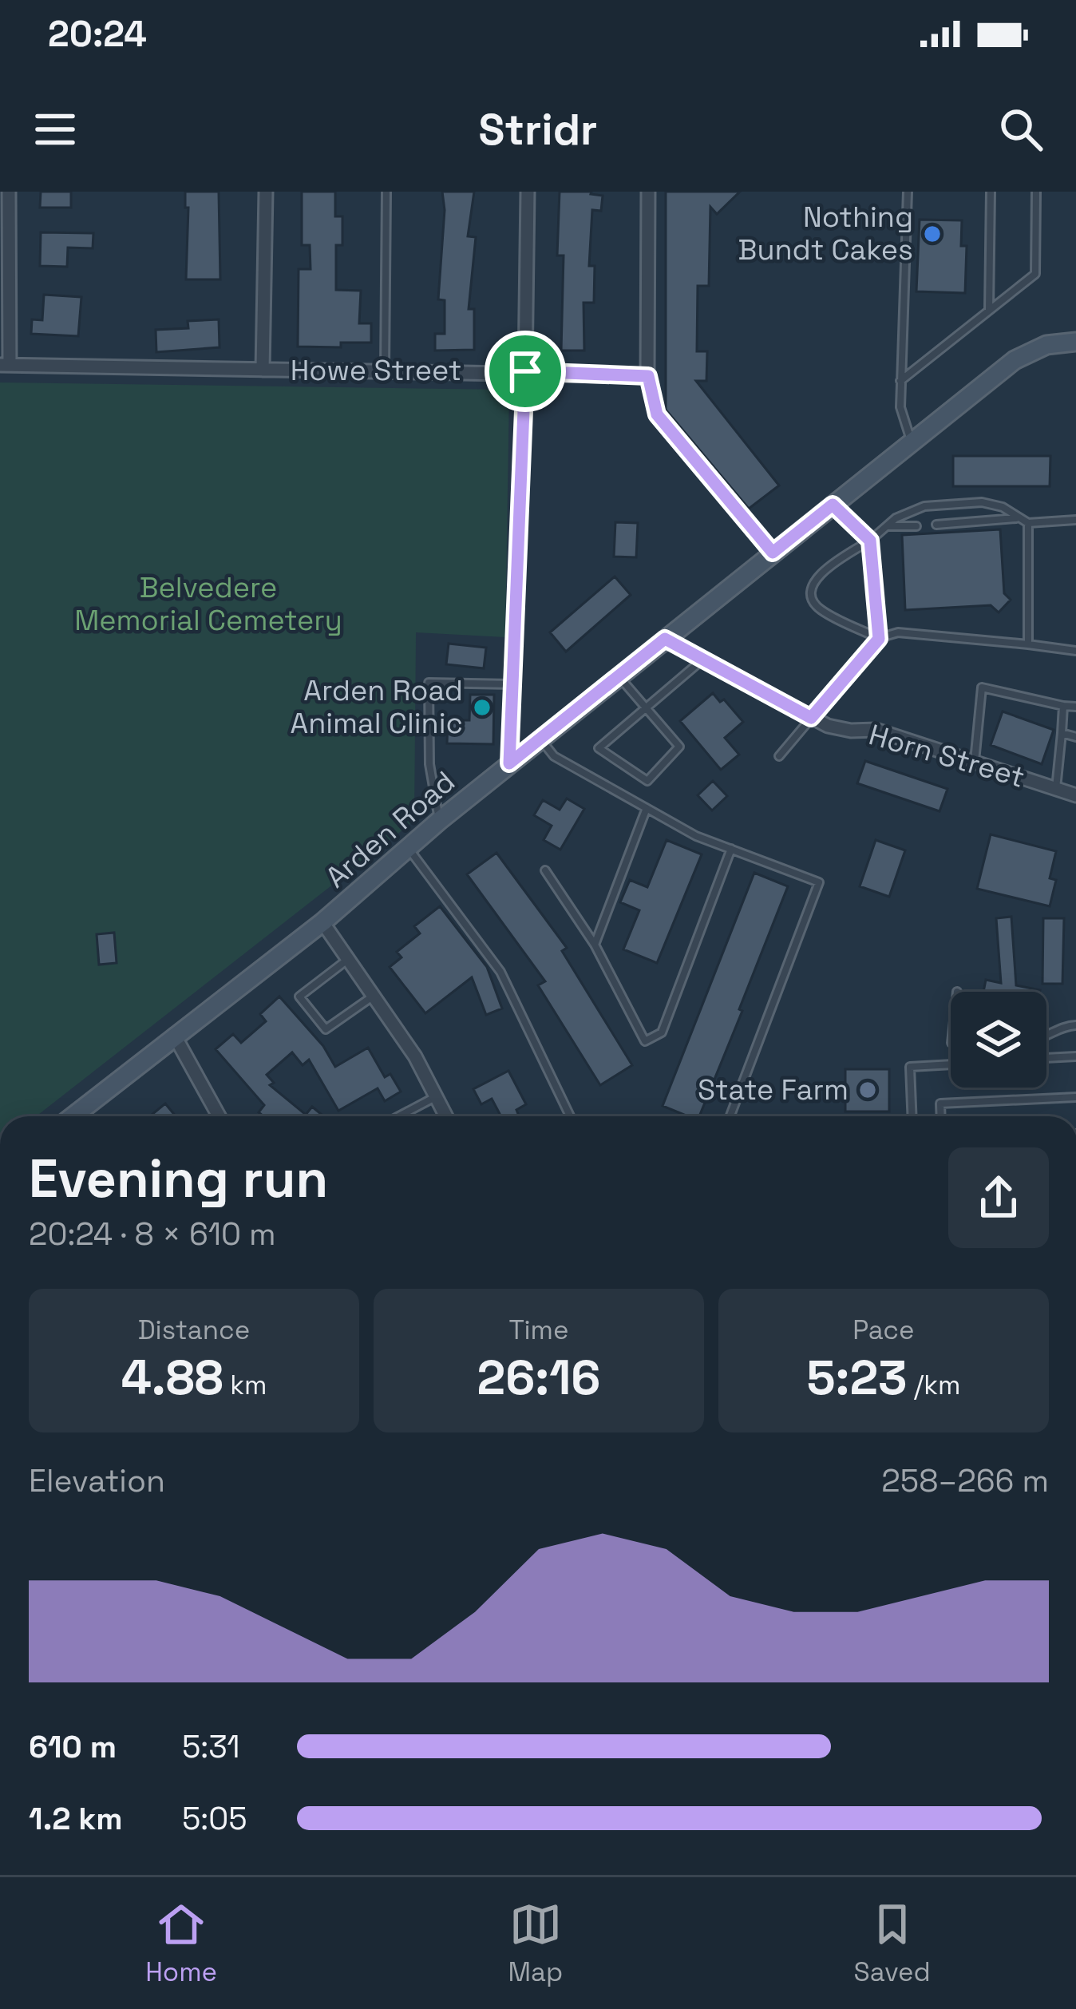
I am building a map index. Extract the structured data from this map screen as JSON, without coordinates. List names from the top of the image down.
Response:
{
  "streets": {
    "main road": ["Arden Road"],
    "street": ["Howe Street", "Horn Street"]
  },
  "crossings": [
    ["Horn Street", "Arden Road"]
  ],
  "parks": ["Belvedere Memorial Cemetery"],
  "places": ["Nothing Bundt Cakes", "Arden Road Animal Clinic", "State Farm"],
  "page": {
    "status": "20:24",
    "header": "Stridr",
    "heading": ["Evening run", "20:24 · 8 × 610 m"],
    "stats": [
      ["Distance", "4.88 km"],
      ["Time", "26:16"],
      ["Pace", "5:23 /km"]
    ],
    "chart": ["Elevation", "258–266 m"],
    "list": [
      {
        "name": "610 m",
        "note": "5:31"
      },
      {
        "name": "1.2 km",
        "note": "5:05"
      }
    ],
    "tabs": ["Home", "Map", "Saved"]
  }
}
